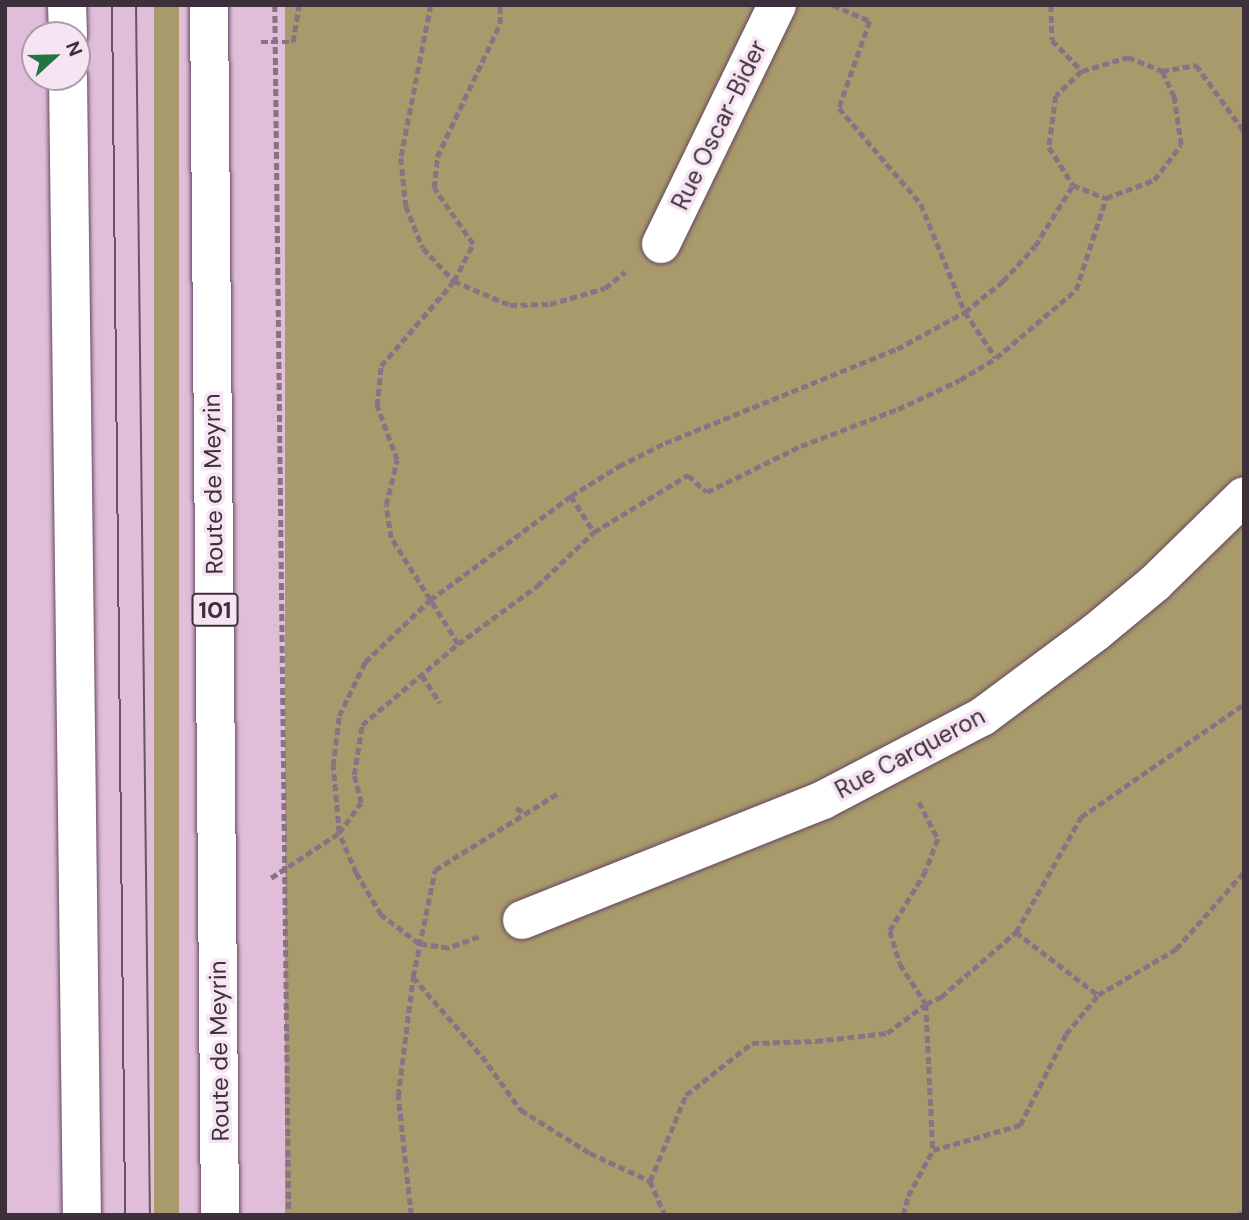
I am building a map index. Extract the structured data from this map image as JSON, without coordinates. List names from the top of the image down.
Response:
{
  "streets": {
    "main road": [
      "Rue Oscar-Bider",
      "Route de Meyrin",
      "101",
      "Rue Carqueron"
    ]
  },
  "north": "right"
}
